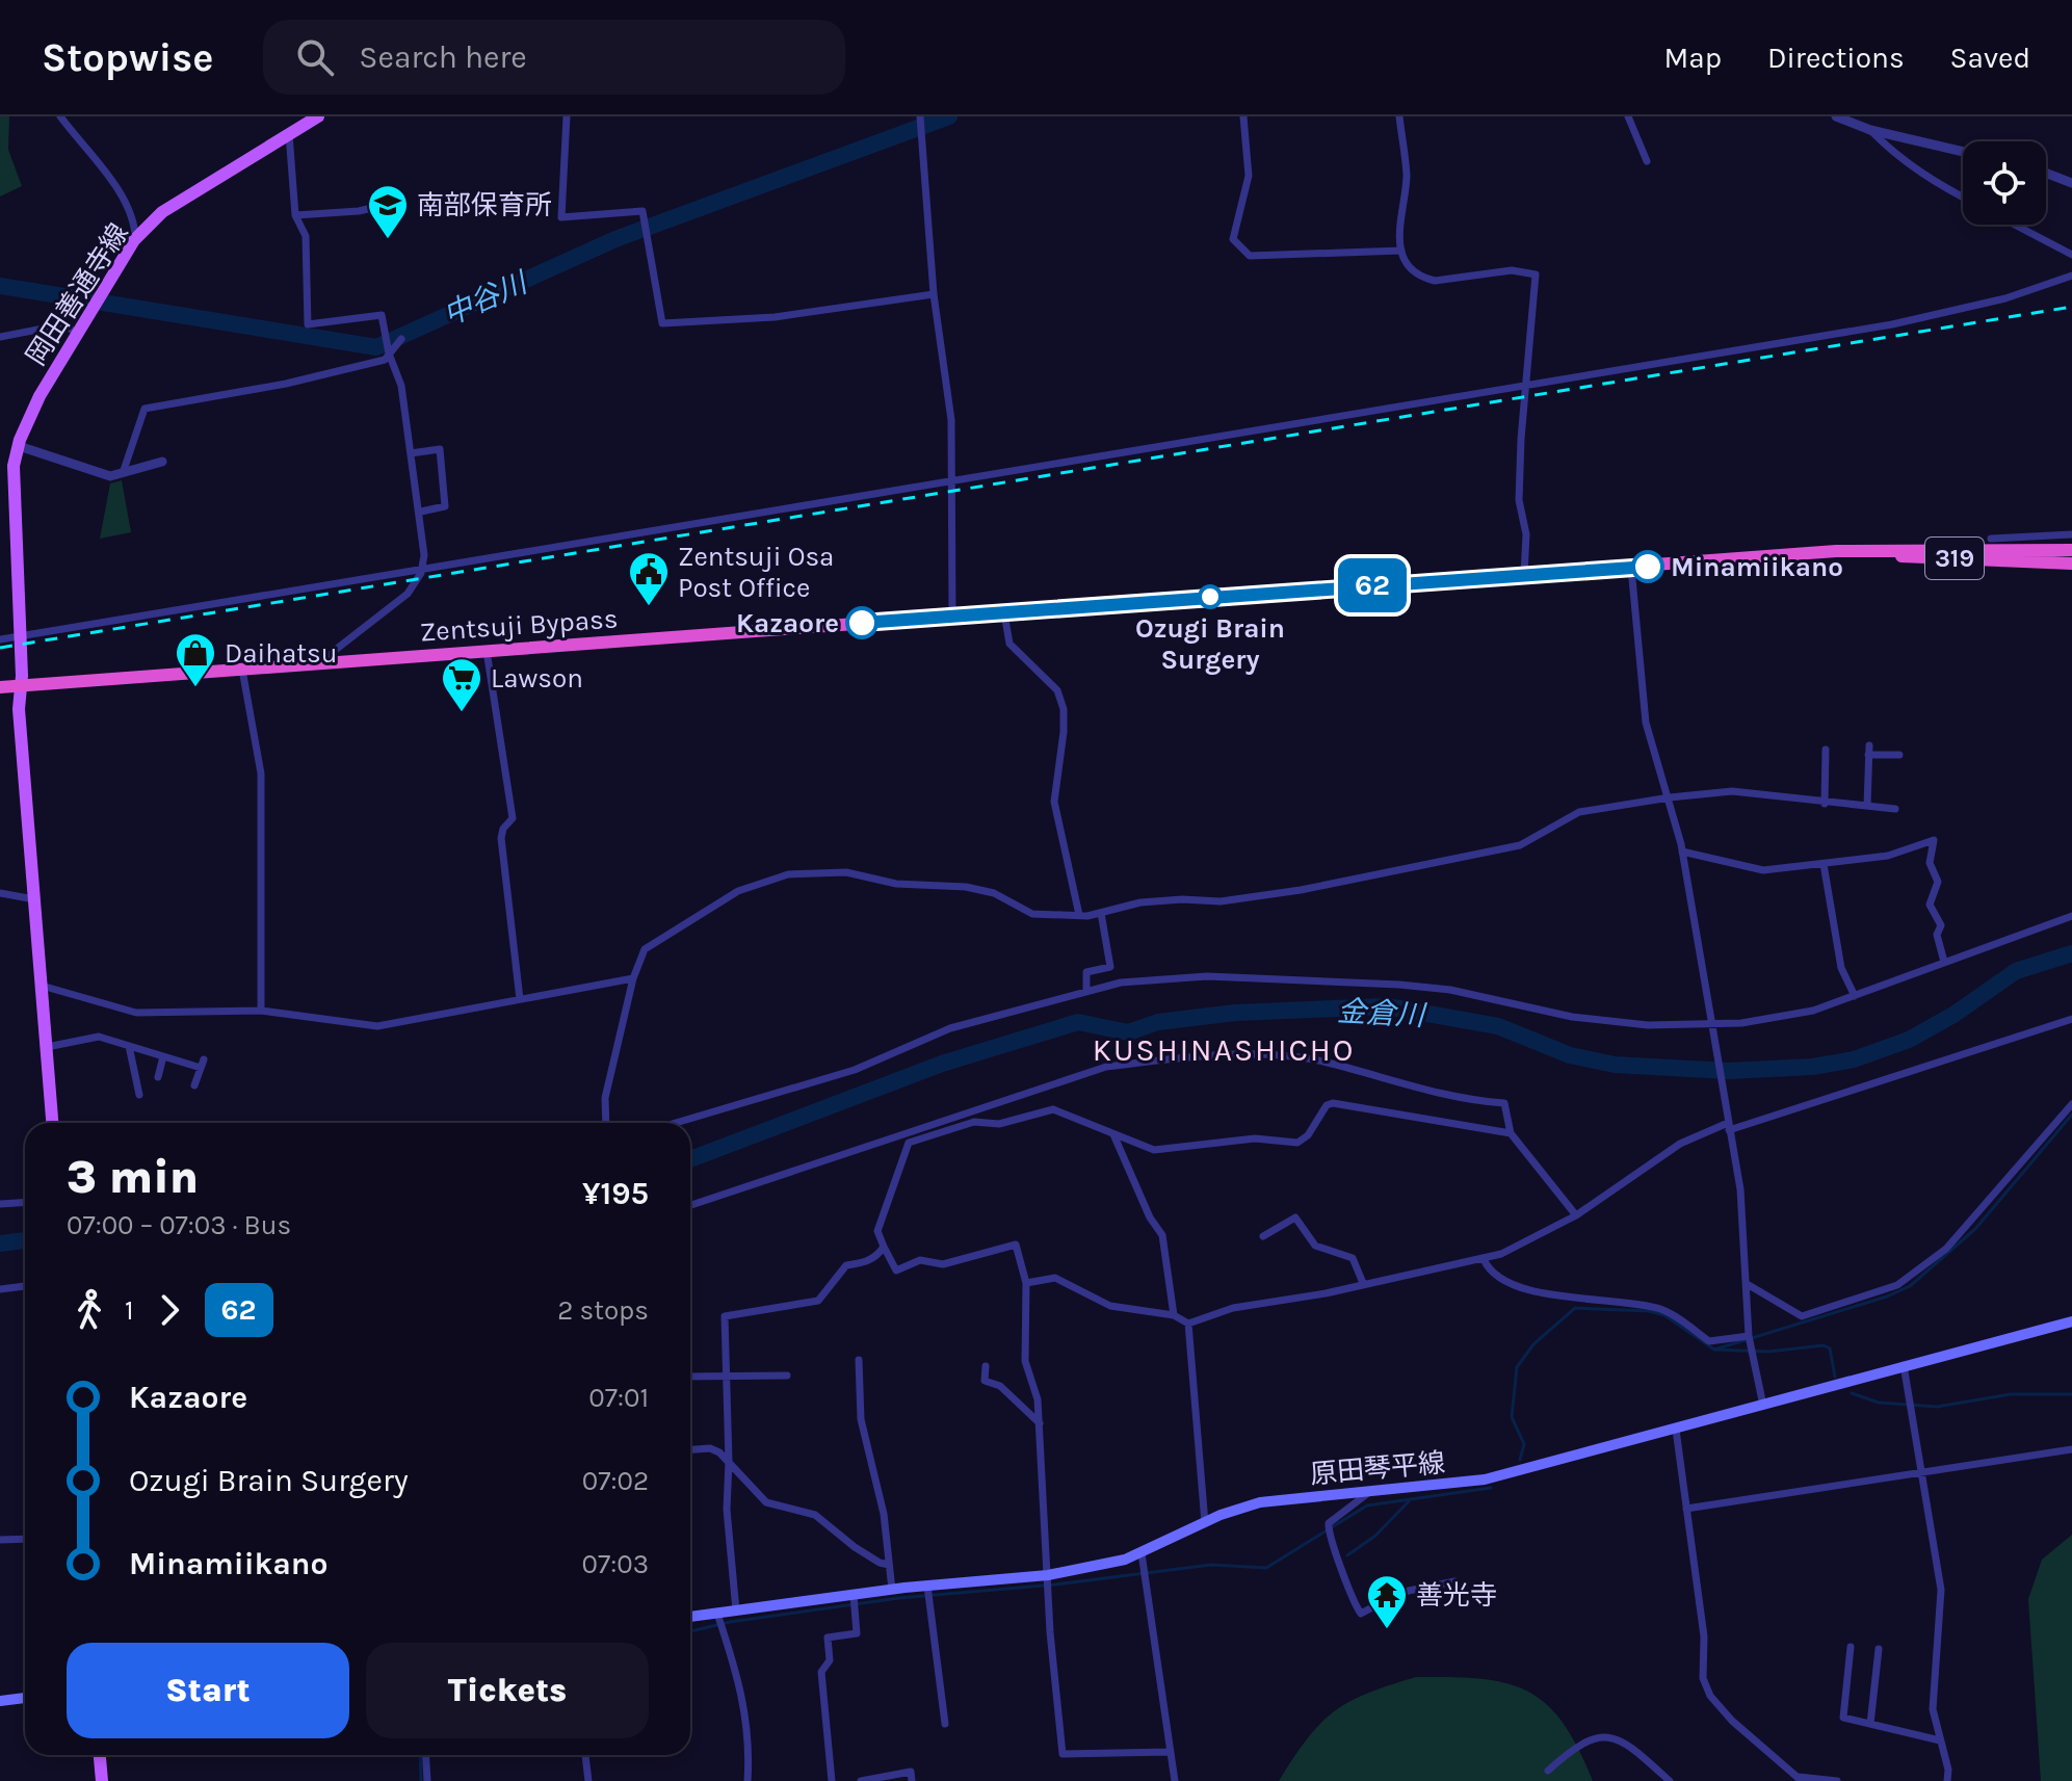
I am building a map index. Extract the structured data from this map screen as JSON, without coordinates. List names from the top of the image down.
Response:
{
  "streets": {
    "highway": ["319", "Zentsuji Bypass"],
    "main road": ["岡田善通寺線", "原田琴平線"]
  },
  "crossings": [
    ["岡田善通寺線", "Zentsuji Bypass"]
  ],
  "districts": ["KUSHINASHICHO"],
  "water": ["中谷川", "金倉川"],
  "places": {
    "school or university": ["南部保育所"],
    "other": ["Minamiikano", "Ozugi Brain Surgery", "Kazaore"],
    "public building": ["Zentsuji Osa Post Office"],
    "shop": ["Daihatsu"],
    "supermarket": ["Lawson"],
    "temple": ["善光寺"]
  },
  "lines": ["bus line 62"],
  "page": {
    "header": "Stopwise",
    "search": "Search here",
    "nav": ["Map", "Directions", "Saved"],
    "on_map": "62",
    "heading": ["3 min", "07:00 – 07:03 · Bus", "¥195"],
    "legs": ["1", "62", "2 stops"],
    "list": [
      {
        "name": "Kazaore",
        "value": "07:01"
      },
      {
        "name": "Ozugi Brain Surgery",
        "value": "07:02"
      },
      {
        "name": "Minamiikano",
        "value": "07:03"
      }
    ],
    "buttons": ["Start", "Tickets"]
  }
}
